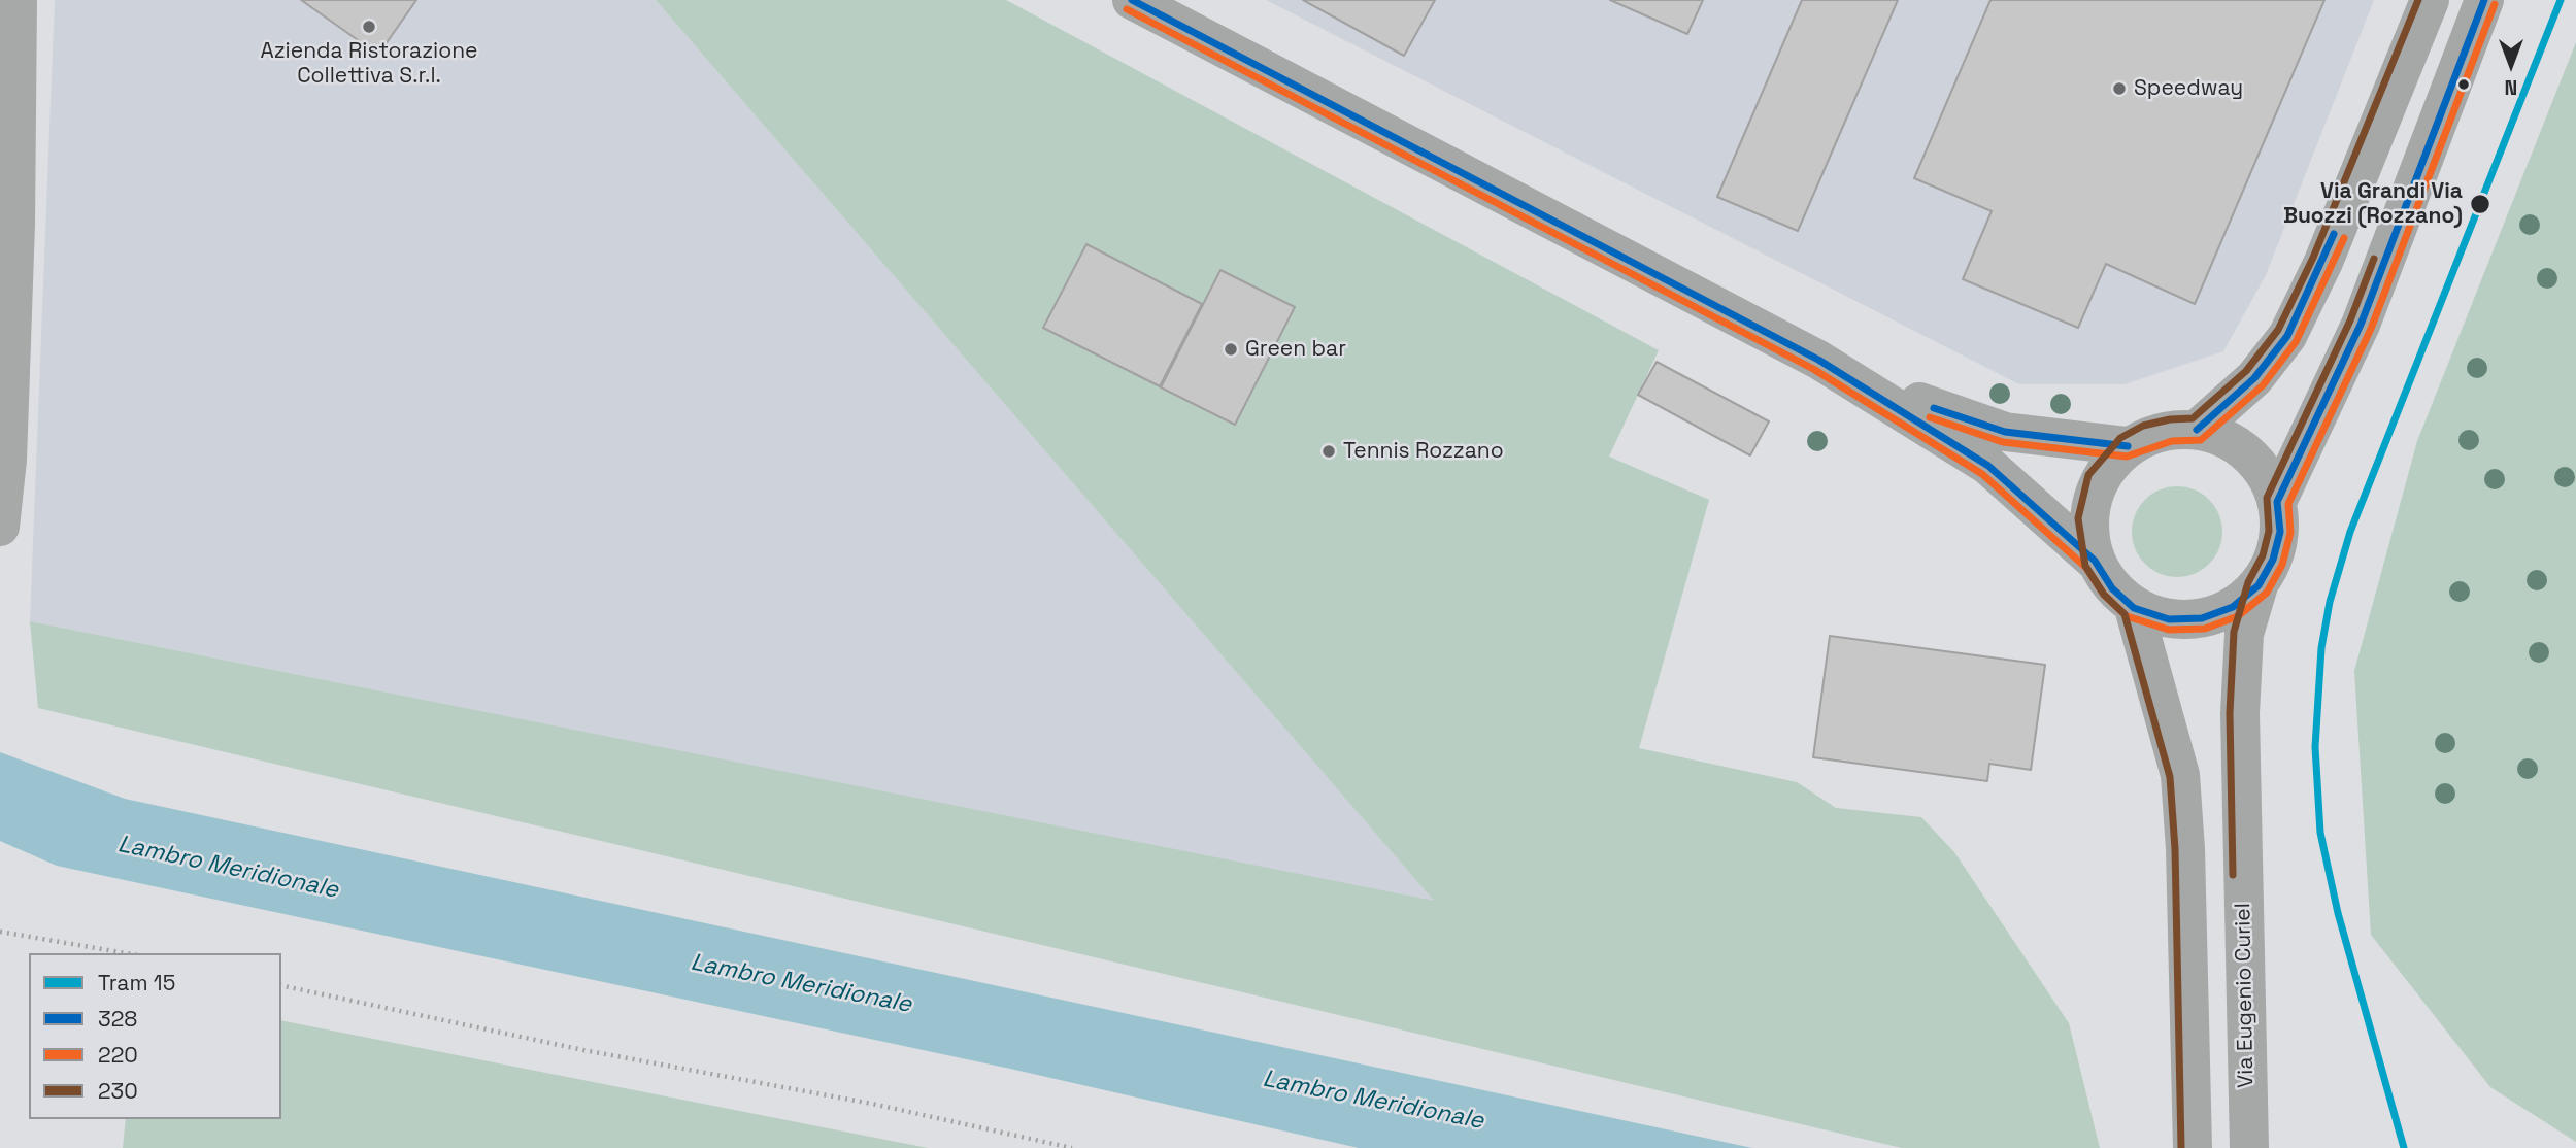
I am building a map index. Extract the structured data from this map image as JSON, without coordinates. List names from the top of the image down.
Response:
{
  "streets": {
    "main road": ["Via Eugenio Curiel"]
  },
  "water": ["Lambro Meridionale"],
  "places": [
    "Azienda Ristorazione Collettiva S.r.l.",
    "Speedway",
    "Via Grandi Via Buozzi (Rozzano)",
    "Green bar",
    "Tennis Rozzano"
  ],
  "lines": [
    "tram line 15",
    "transit line 328",
    "transit line 230",
    "transit line 220"
  ],
  "legend": [
    "Tram 15",
    "328",
    "220",
    "230"
  ],
  "north": "bottom"
}
